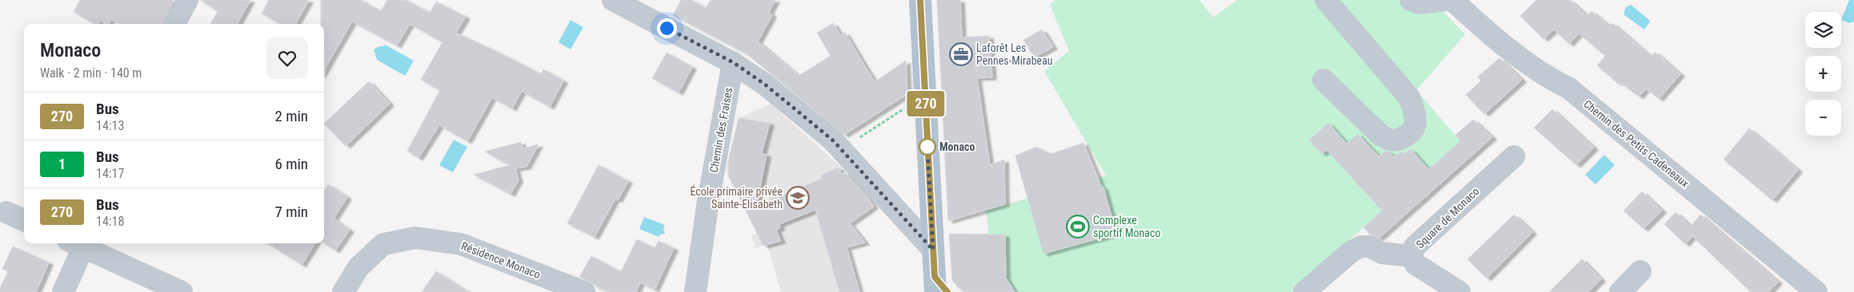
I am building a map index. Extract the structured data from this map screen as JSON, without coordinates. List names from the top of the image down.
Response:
{
  "streets": {
    "street": [
      "Chemin des Fraises",
      "Chemin des Petits Cadeneaux",
      "Square de Monaco",
      "Résidence Monaco"
    ]
  },
  "places": {
    "office": ["Laforêt Les Pennes-Mirabeau"],
    "other": ["Monaco"],
    "school or university": ["École primaire privée Sainte-Elisabeth"],
    "sports": ["Complexe sportif Monaco"]
  },
  "lines": ["bus line 270"],
  "page": {
    "on_map": "270",
    "map_buttons": ["+", "−"],
    "heading": ["Monaco", "Walk · 2 min · 140 m"],
    "list": [
      {
        "mark": "270",
        "name": "Bus",
        "note": "14:13",
        "value": "2 min"
      },
      {
        "mark": "1",
        "name": "Bus",
        "note": "14:17",
        "value": "6 min"
      },
      {
        "mark": "270",
        "name": "Bus",
        "note": "14:18",
        "value": "7 min"
      }
    ]
  }
}
